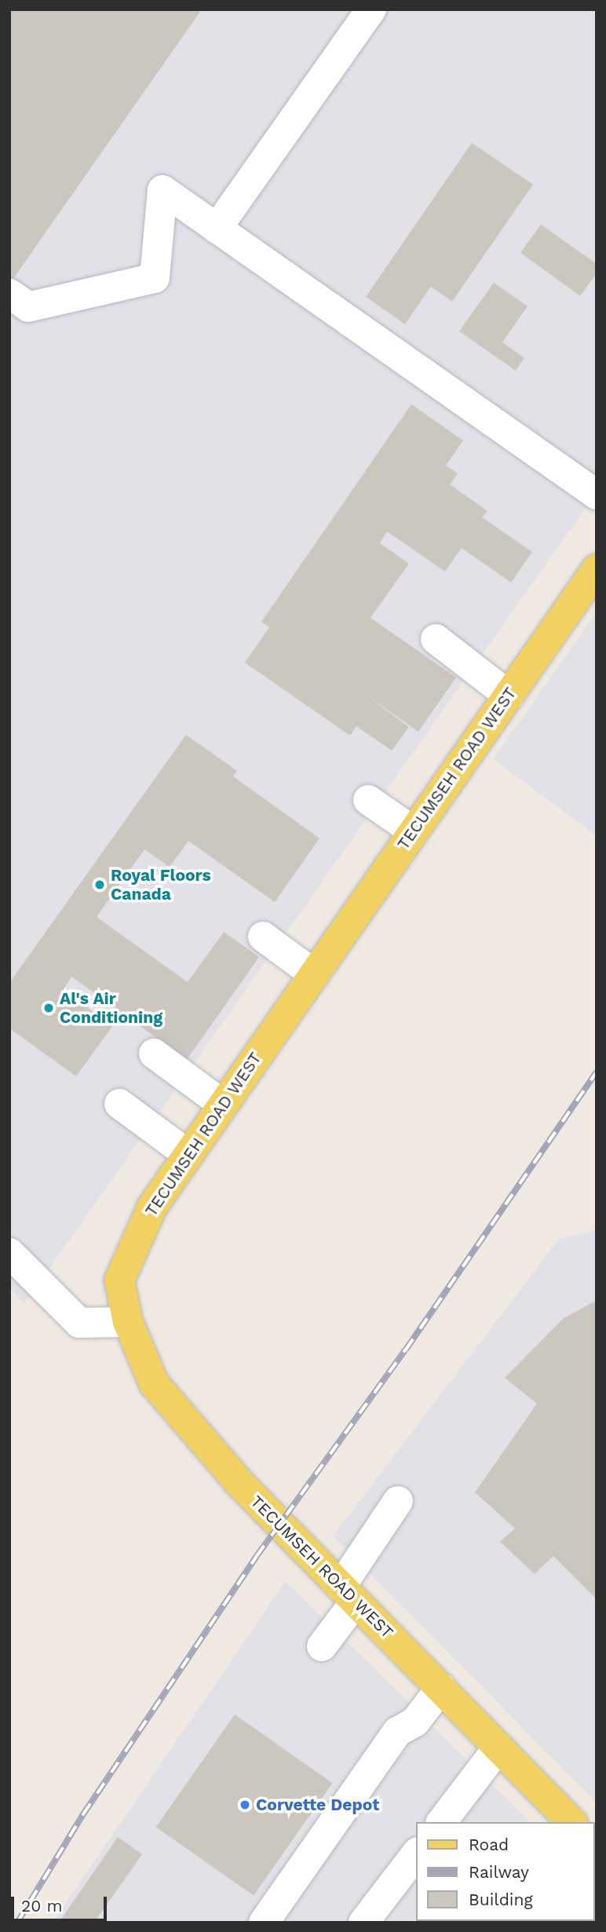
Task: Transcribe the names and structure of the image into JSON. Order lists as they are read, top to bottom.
{
  "streets": {
    "main road": ["TECUMSEH ROAD WEST"]
  },
  "places": ["Royal Floors Canada", "Al's Air Conditioning", "Corvette Depot"],
  "legend": ["Road", "Railway", "Building"],
  "scale_bar": "20 m"
}
